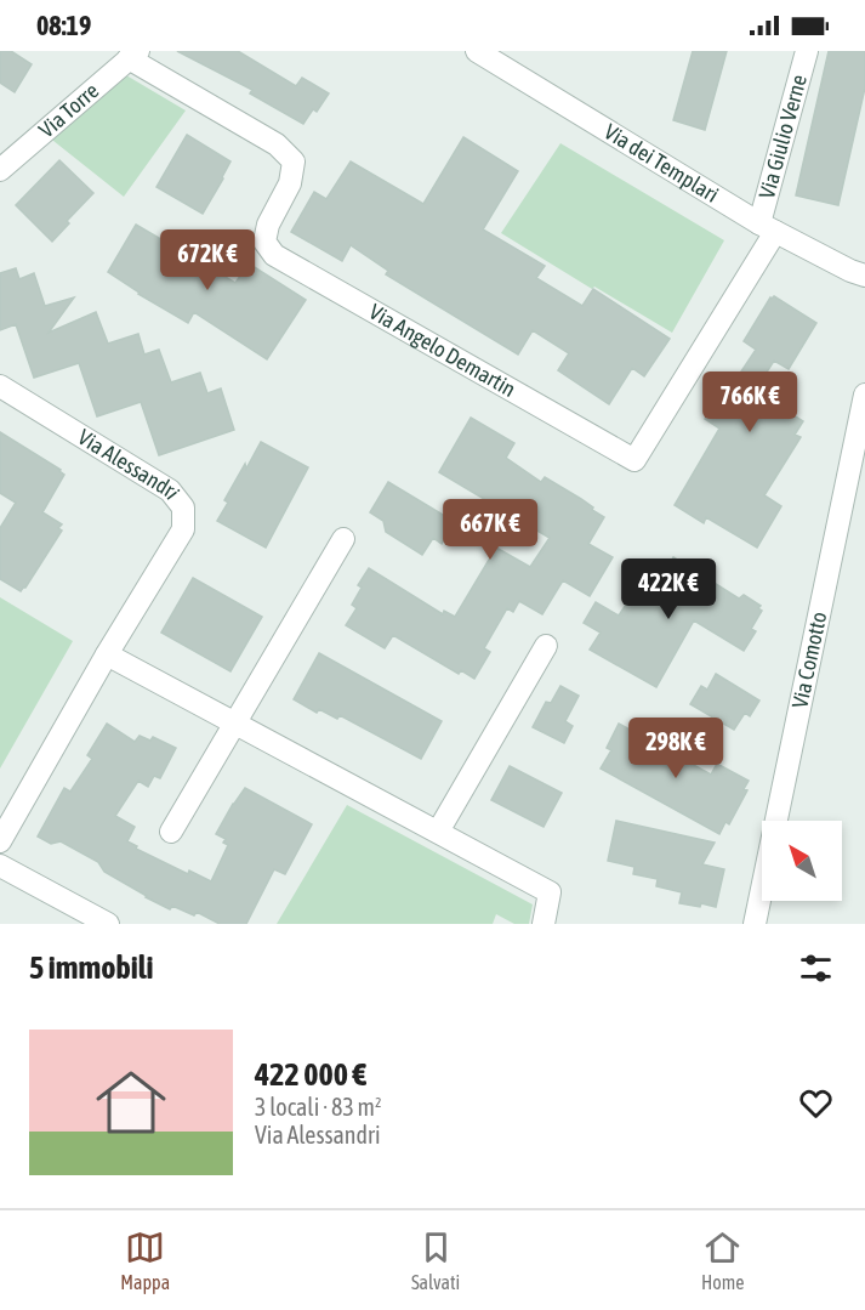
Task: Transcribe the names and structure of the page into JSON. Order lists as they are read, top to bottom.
{
  "streets": {
    "street": [
      "Via Torre",
      "Via Giulio Verne",
      "Via dei Templari",
      "Via Angelo Demartin",
      "Via Alessandri",
      "Via Comotto"
    ]
  },
  "crossings": [
    ["Via Torre", "Via Angelo Demartin"],
    ["Via Giulio Verne", "Via dei Templari"],
    ["Via Giulio Verne", "Via Angelo Demartin"],
    ["Via dei Templari", "Via Angelo Demartin"]
  ],
  "north": "top left",
  "page": {
    "status": "08:19",
    "price": [
      "672K €",
      "766K €",
      "667K €",
      "422K €",
      "298K €"
    ],
    "heading": "5 immobili",
    "list": [
      {
        "name": "422 000 €",
        "note": "3 locali · 83 m² · Via Alessandri"
      }
    ],
    "tabs": ["Mappa", "Salvati", "Home"]
  }
}
